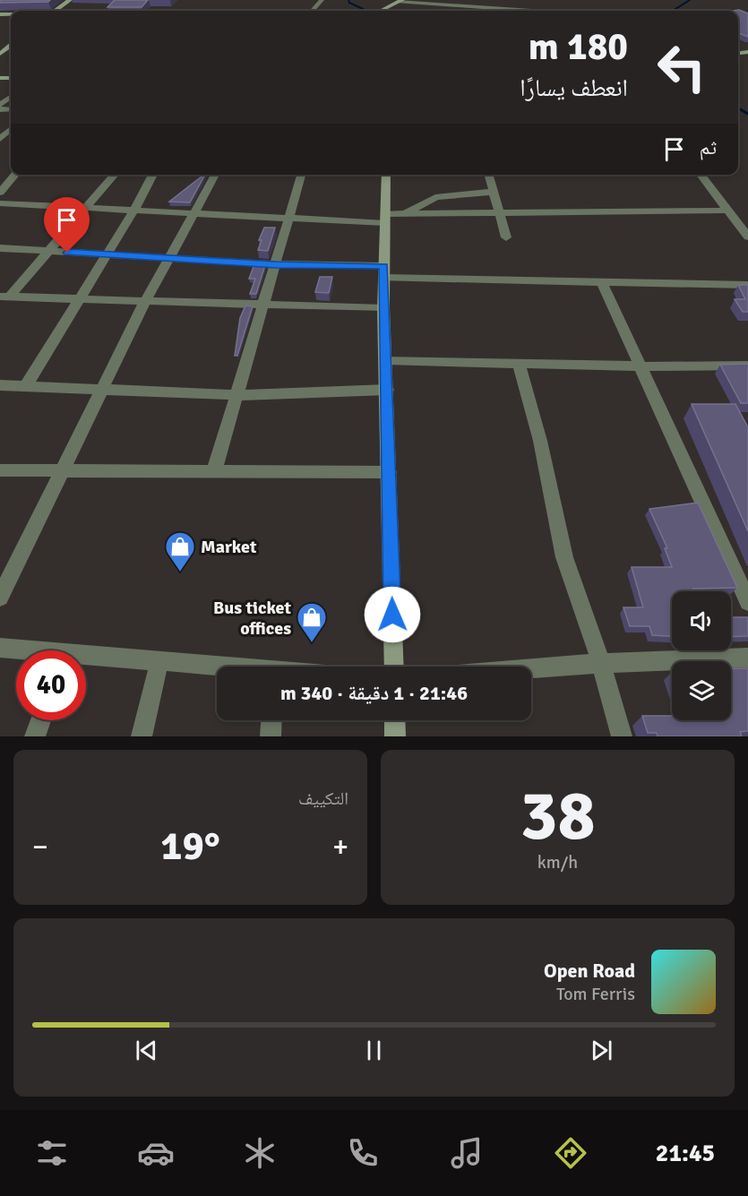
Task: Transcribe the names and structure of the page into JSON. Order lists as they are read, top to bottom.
{
  "places": {
    "shop": ["Market", "Bus ticket offices"]
  },
  "page": {
    "turn": ["180 m", "انعطف يسارًا"],
    "then": "ثم",
    "limit": "40",
    "trip": "21:46 · 1 دقيقة · 340 m",
    "tile": [
      ["38", "km/h"],
      "التكييف"
    ],
    "heat": ["−", "19°", "+"],
    "song": ["Open Road", "Tom Ferris"],
    "tabs": "21:45"
  }
}
